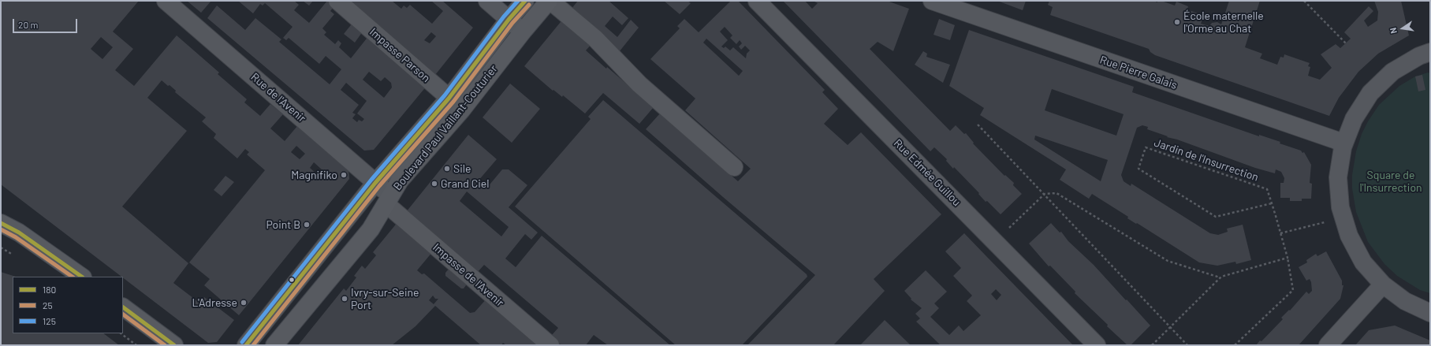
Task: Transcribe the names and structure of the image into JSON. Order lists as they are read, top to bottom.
{
  "streets": {
    "main road": ["Boulevard Paul Vaillant-Couturier"],
    "street": [
      "Impasse Parson",
      "Rue Pierre Galais",
      "Rue de l'Avenir",
      "Rue Edmée Guillou",
      "Impasse de l'Avenir"
    ],
    "path": ["Jardin de l'Insurrection"]
  },
  "crossings": [
    ["Impasse Parson", "Boulevard Paul Vaillant-Couturier"],
    ["Rue de l'Avenir", "Boulevard Paul Vaillant-Couturier"],
    ["Rue de l'Avenir", "Impasse de l'Avenir"],
    ["Boulevard Paul Vaillant-Couturier", "Impasse de l'Avenir"]
  ],
  "parks": ["Square de l'Insurrection"],
  "places": [
    "École maternelle l'Orme au Chat",
    "Sile",
    "Magnifiko",
    "Grand Ciel",
    "Point B",
    "Ivry-sur-Seine Port",
    "L'Adresse"
  ],
  "lines": ["transit line 180", "transit line 125", "transit line 25"],
  "legend": ["180", "25", "125"],
  "scale_bar": "20 m",
  "north": "left"
}
